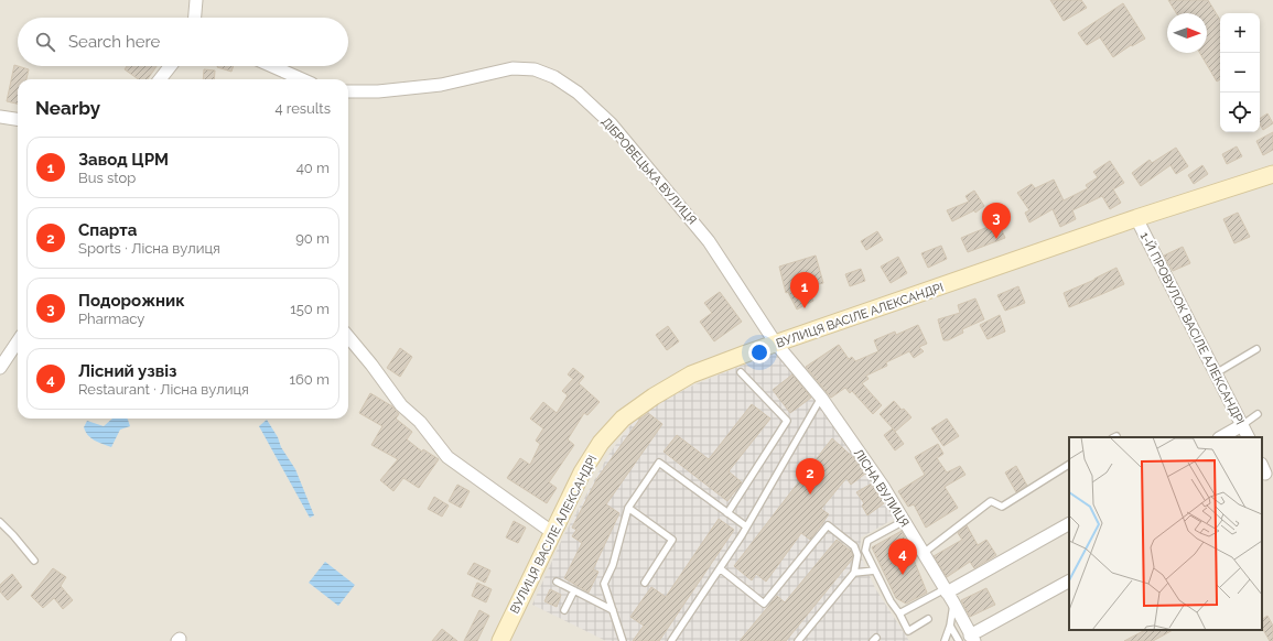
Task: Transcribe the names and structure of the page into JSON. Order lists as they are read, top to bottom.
{
  "streets": {
    "main road": ["ВУЛИЦЯ ВАСІЛЕ АЛЕКСАНДРІ"],
    "street": ["ДІБРОВЕЦЬКА ВУЛИЦЯ", "1-Й ПРОВУЛОК ВАСІЛЕ АЛЕКСАНДРІ", "ЛІСНА ВУЛИЦЯ"]
  },
  "crossings": [
    ["ДІБРОВЕЦЬКА ВУЛИЦЯ", "ВУЛИЦЯ ВАСІЛЕ АЛЕКСАНДРІ"],
    ["ДІБРОВЕЦЬКА ВУЛИЦЯ", "ЛІСНА ВУЛИЦЯ"],
    ["ВУЛИЦЯ ВАСІЛЕ АЛЕКСАНДРІ", "1-Й ПРОВУЛОК ВАСІЛЕ АЛЕКСАНДРІ"],
    ["ВУЛИЦЯ ВАСІЛЕ АЛЕКСАНДРІ", "ЛІСНА ВУЛИЦЯ"]
  ],
  "north": "right",
  "page": {
    "map_buttons": ["+", "−"],
    "search": "Search here",
    "heading": ["Nearby", "4 results"],
    "list": [
      {
        "mark": "1",
        "name": "Завод ЦРМ",
        "note": "Bus stop",
        "value": "40 m"
      },
      {
        "mark": "2",
        "name": "Спарта",
        "note": "Sports · Лісна вулиця",
        "value": "90 m"
      },
      {
        "mark": "3",
        "name": "Подорожник",
        "note": "Pharmacy",
        "value": "150 m"
      },
      {
        "mark": "4",
        "name": "Лісний узвіз",
        "note": "Restaurant · Лісна вулиця",
        "value": "160 m"
      }
    ],
    "pins": [
      "3",
      "1",
      "2",
      "4"
    ]
  }
}
